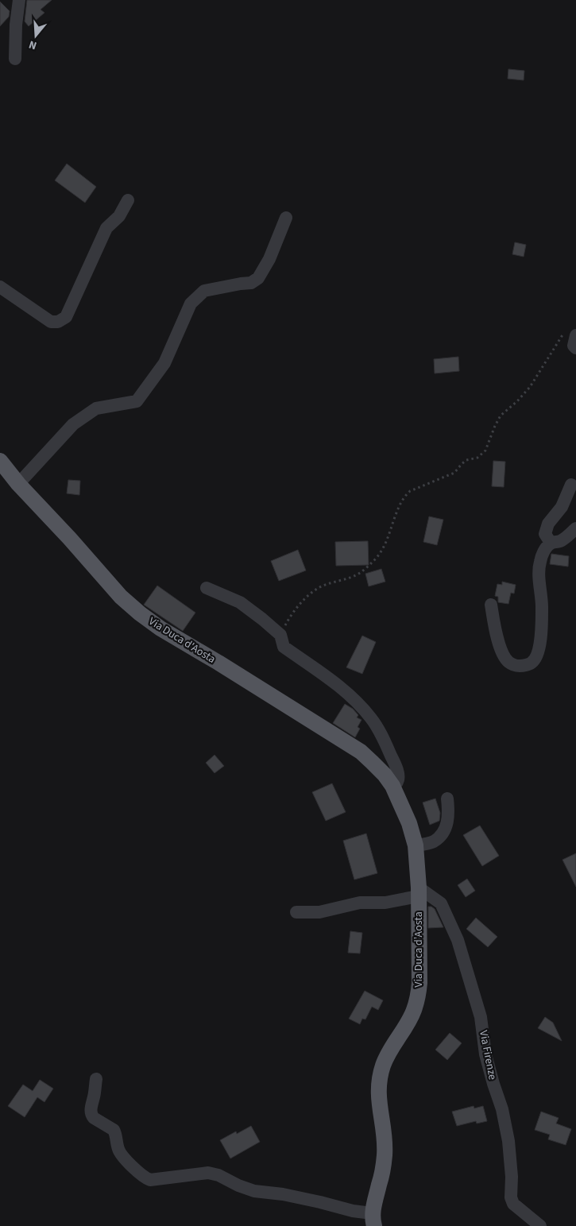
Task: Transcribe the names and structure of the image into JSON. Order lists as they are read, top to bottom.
{
  "streets": {
    "main road": ["Via Duca d'Aosta"],
    "street": ["Via Firenze"]
  },
  "crossings": [
    ["Via Duca d'Aosta", "Via Firenze"]
  ],
  "north": "bottom"
}
